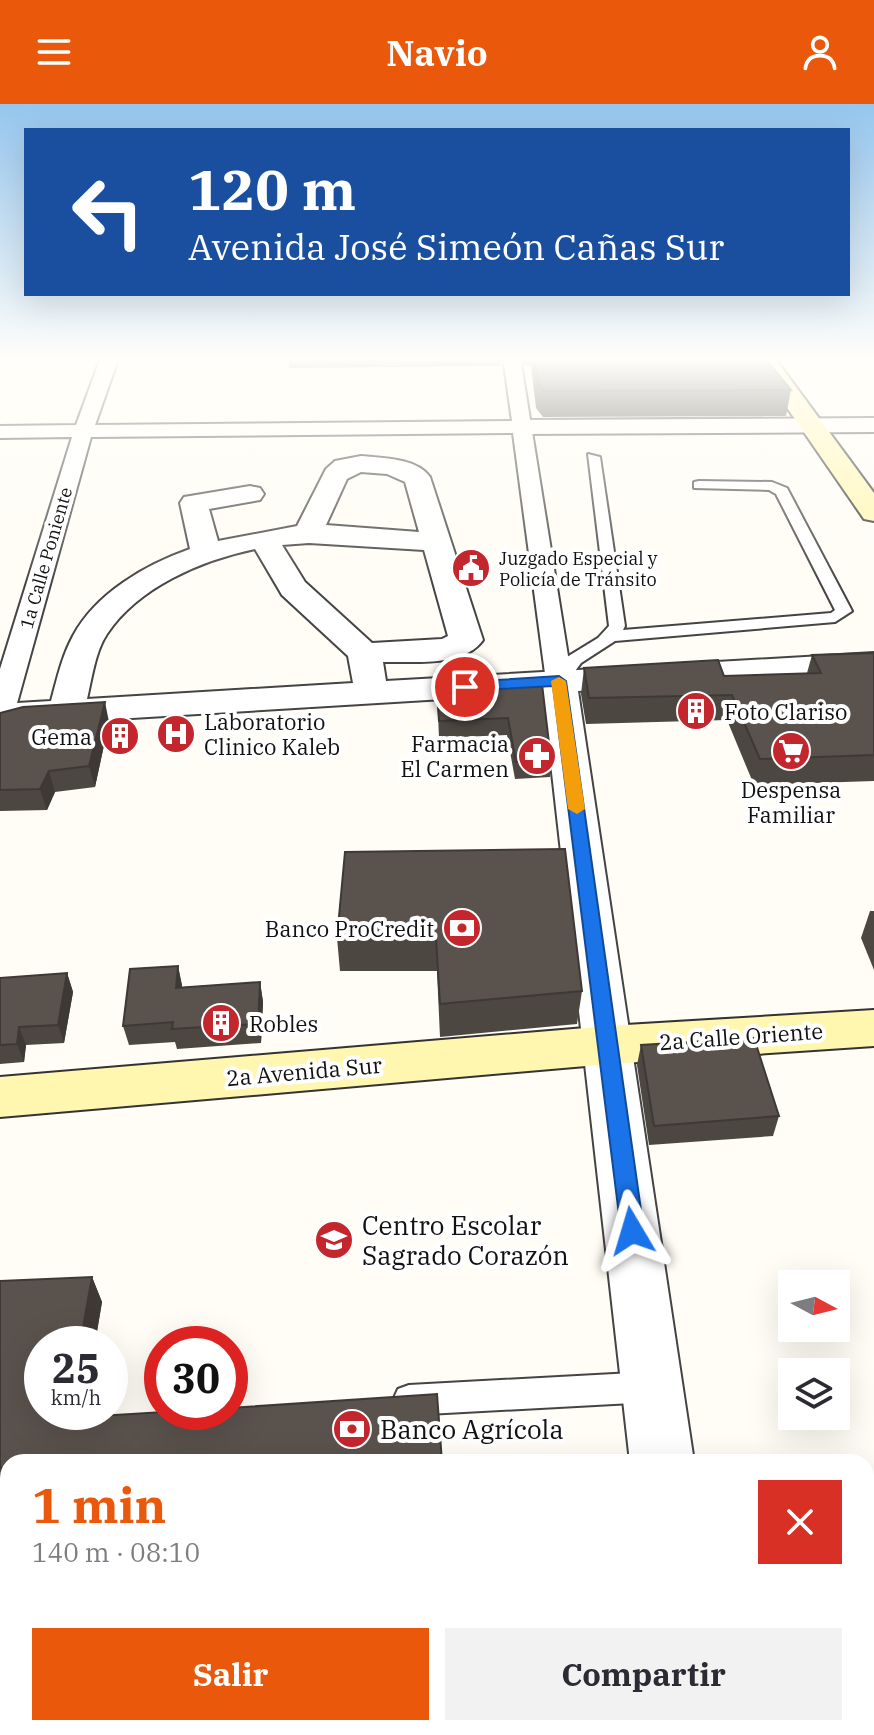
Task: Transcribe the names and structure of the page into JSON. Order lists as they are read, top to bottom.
{
  "streets": {
    "main road": ["2a Calle Oriente", "2a Avenida Sur"],
    "street": ["1a Calle Poniente"]
  },
  "crossings": [
    ["2a Calle Oriente", "2a Avenida Sur"]
  ],
  "places": {
    "public building": ["Juzgado Especial y Policía de Tránsito"],
    "building": ["Foto Clariso", "Gema", "Robles"],
    "hospital": ["Laboratorio Clinico Kaleb"],
    "supermarket": ["Despensa Familiar"],
    "pharmacy": ["Farmacia El Carmen"],
    "bank": ["Banco ProCredit", "Banco Agrícola"],
    "school or university": ["Centro Escolar Sagrado Corazón"]
  },
  "north": "right",
  "page": {
    "header": "Navio",
    "turn": ["120 m", "Avenida José Simeón Cañas Sur"],
    "speed": "25 km/h",
    "limit": "30",
    "heading": ["1 min", "140 m · 08:10"],
    "buttons": ["Salir", "Compartir"]
  }
}
